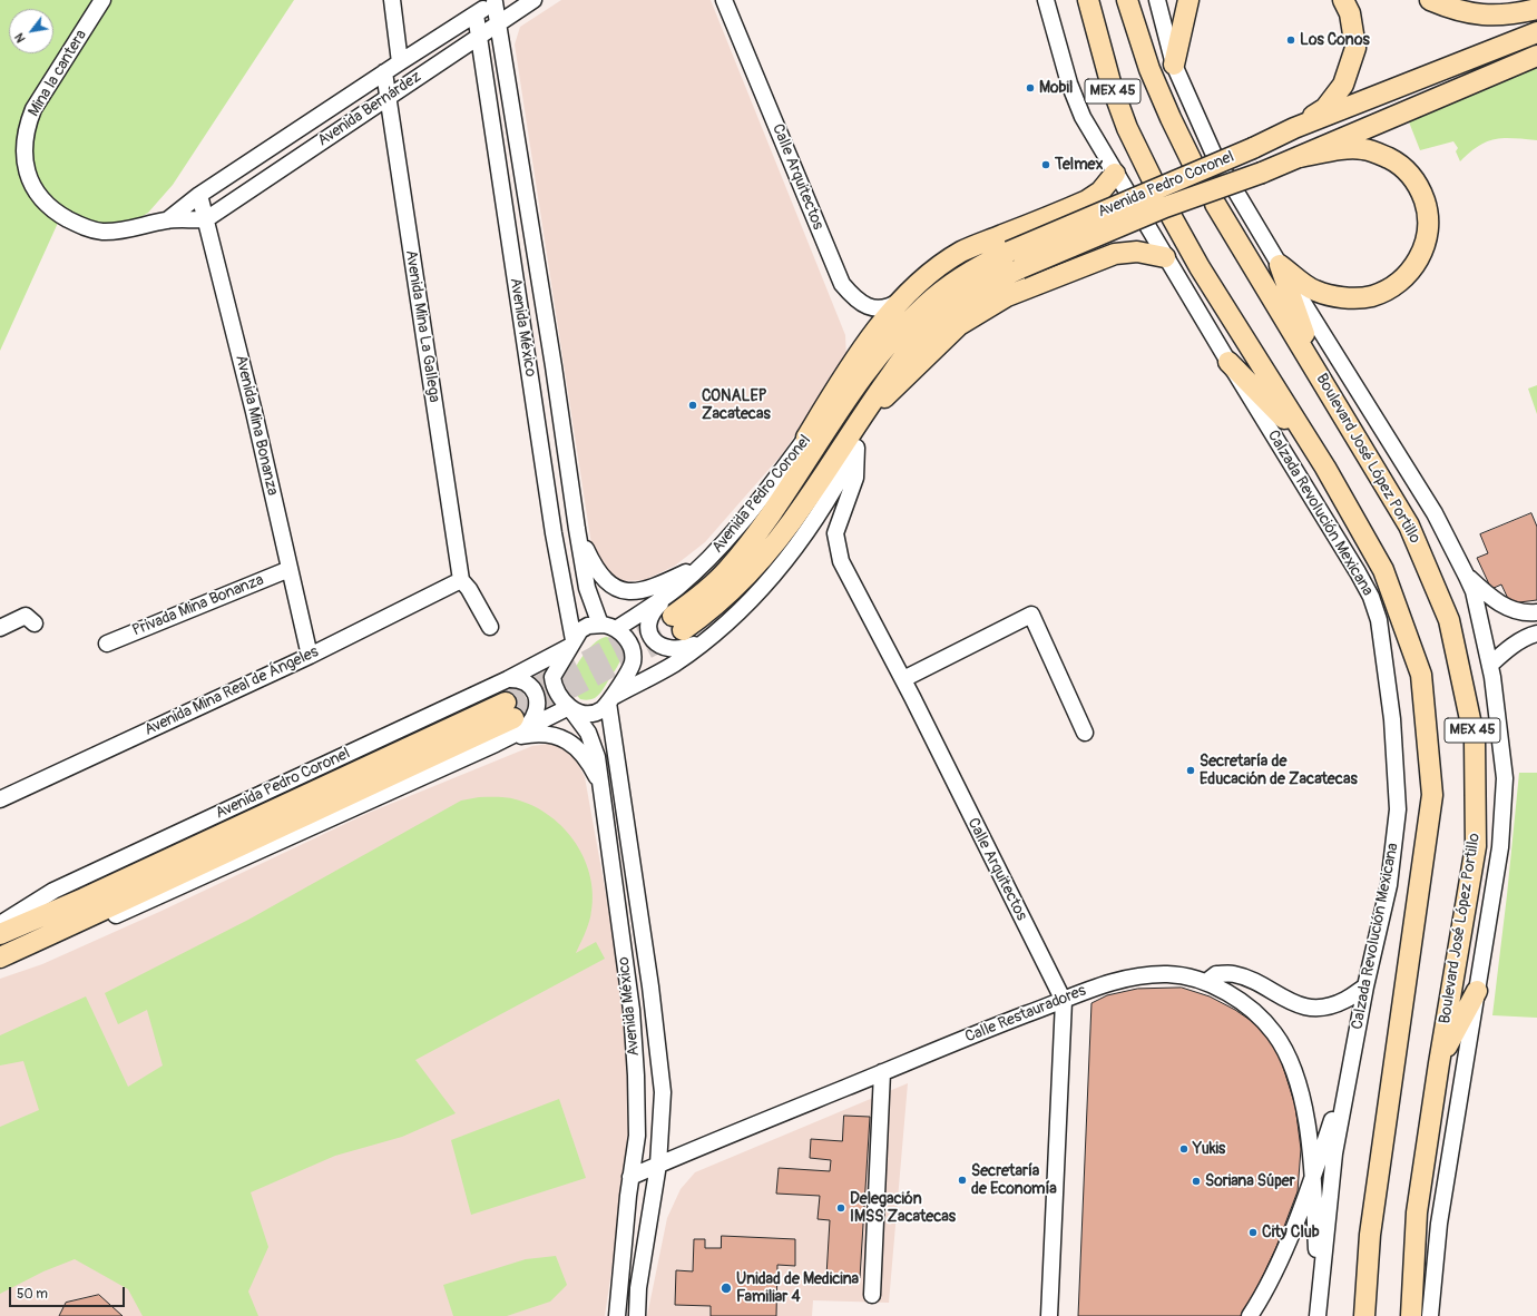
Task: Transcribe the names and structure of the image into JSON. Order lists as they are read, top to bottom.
{
  "streets": {
    "main road": ["MEX 45", "Avenida Pedro Coronel", "Boulevard José López Portillo"],
    "street": [
      "Mina la cantera",
      "Avenida Bernárdez",
      "Calle Arquitectos",
      "Avenida Mina La Gallega",
      "Avenida México",
      "Avenida Mina Bonanza",
      "Calzada Revolución Mexicana",
      "Privada Mina Bonanza",
      "Avenida Mina Real de Ángeles",
      "Calle Restauradores"
    ]
  },
  "crossings": [
    ["Mina la cantera", "Avenida Bernárdez"],
    ["Avenida Bernárdez", "Avenida Mina La Gallega"],
    ["Avenida Bernárdez", "Avenida México"],
    ["Avenida Bernárdez", "Avenida Mina Bonanza"],
    ["Calle Arquitectos", "Calle Restauradores"],
    ["Avenida Pedro Coronel", "Avenida México"],
    ["Avenida Mina La Gallega", "Avenida Mina Real de Ángeles"],
    ["Avenida México", "Calle Restauradores"],
    ["Avenida Mina Bonanza", "Privada Mina Bonanza"],
    ["Avenida Mina Bonanza", "Avenida Mina Real de Ángeles"],
    ["Calzada Revolución Mexicana", "Calle Restauradores"]
  ],
  "places": [
    "Los Conos",
    "Mobil",
    "Telmex",
    "CONALEP Zacatecas",
    "Secretaría de Educación de Zacatecas",
    "Yukis",
    "Secretaría de Economía",
    "Soriana Súper",
    "Delegación IMSS Zacatecas",
    "City Club",
    "Unidad de Medicina Familiar 4"
  ],
  "scale_bar": "50 m",
  "north": "bottom left"
}
